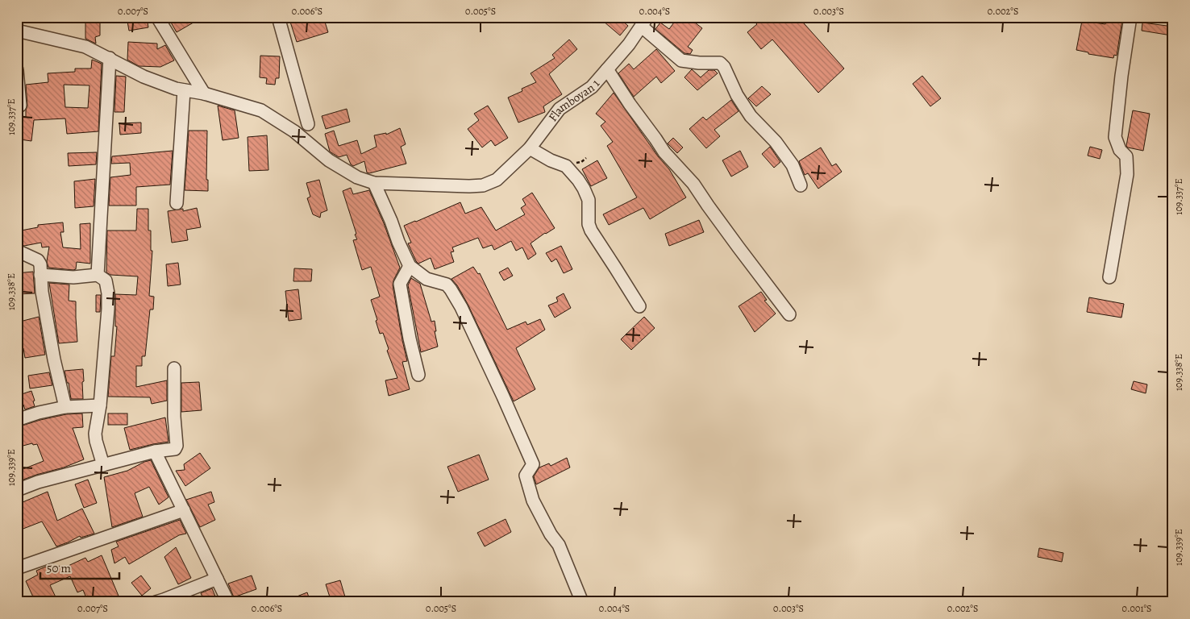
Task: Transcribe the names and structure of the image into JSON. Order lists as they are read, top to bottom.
{
  "streets": {
    "street": ["Flamboyan 1"]
  },
  "scale_bar": "50 m",
  "coordinates": [
    "0.007°S",
    "0.006°S",
    "0.005°S",
    "0.004°S",
    "0.003°S",
    "0.002°S",
    "109.337°E",
    "109.338°E",
    "109.339°E",
    "0.001°S"
  ]
}
